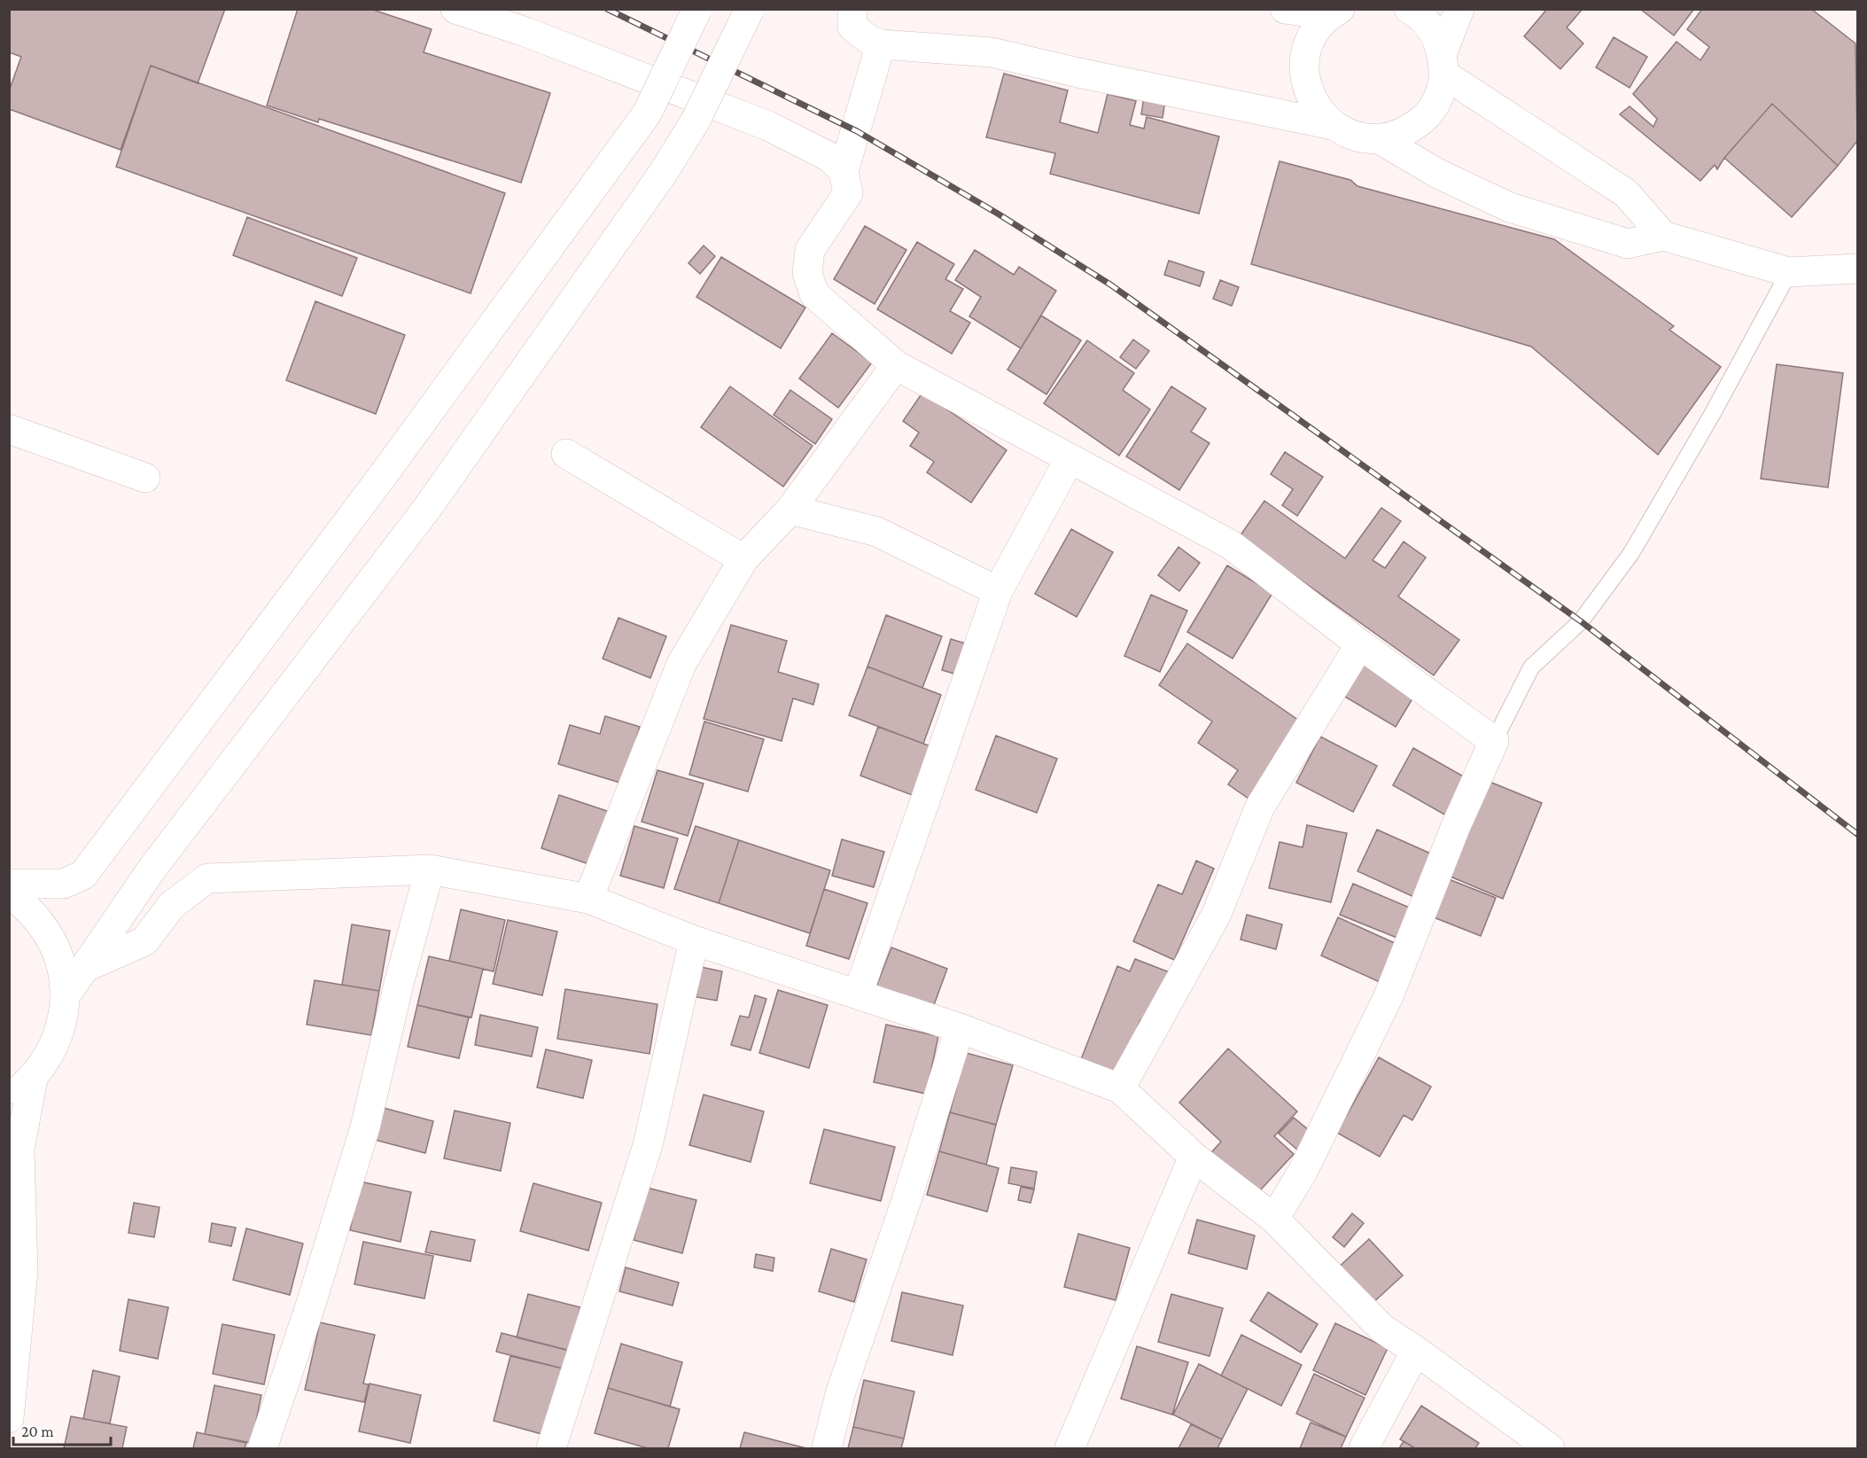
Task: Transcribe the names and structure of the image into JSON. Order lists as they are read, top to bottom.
{
  "scale_bar": "20 m"
}
